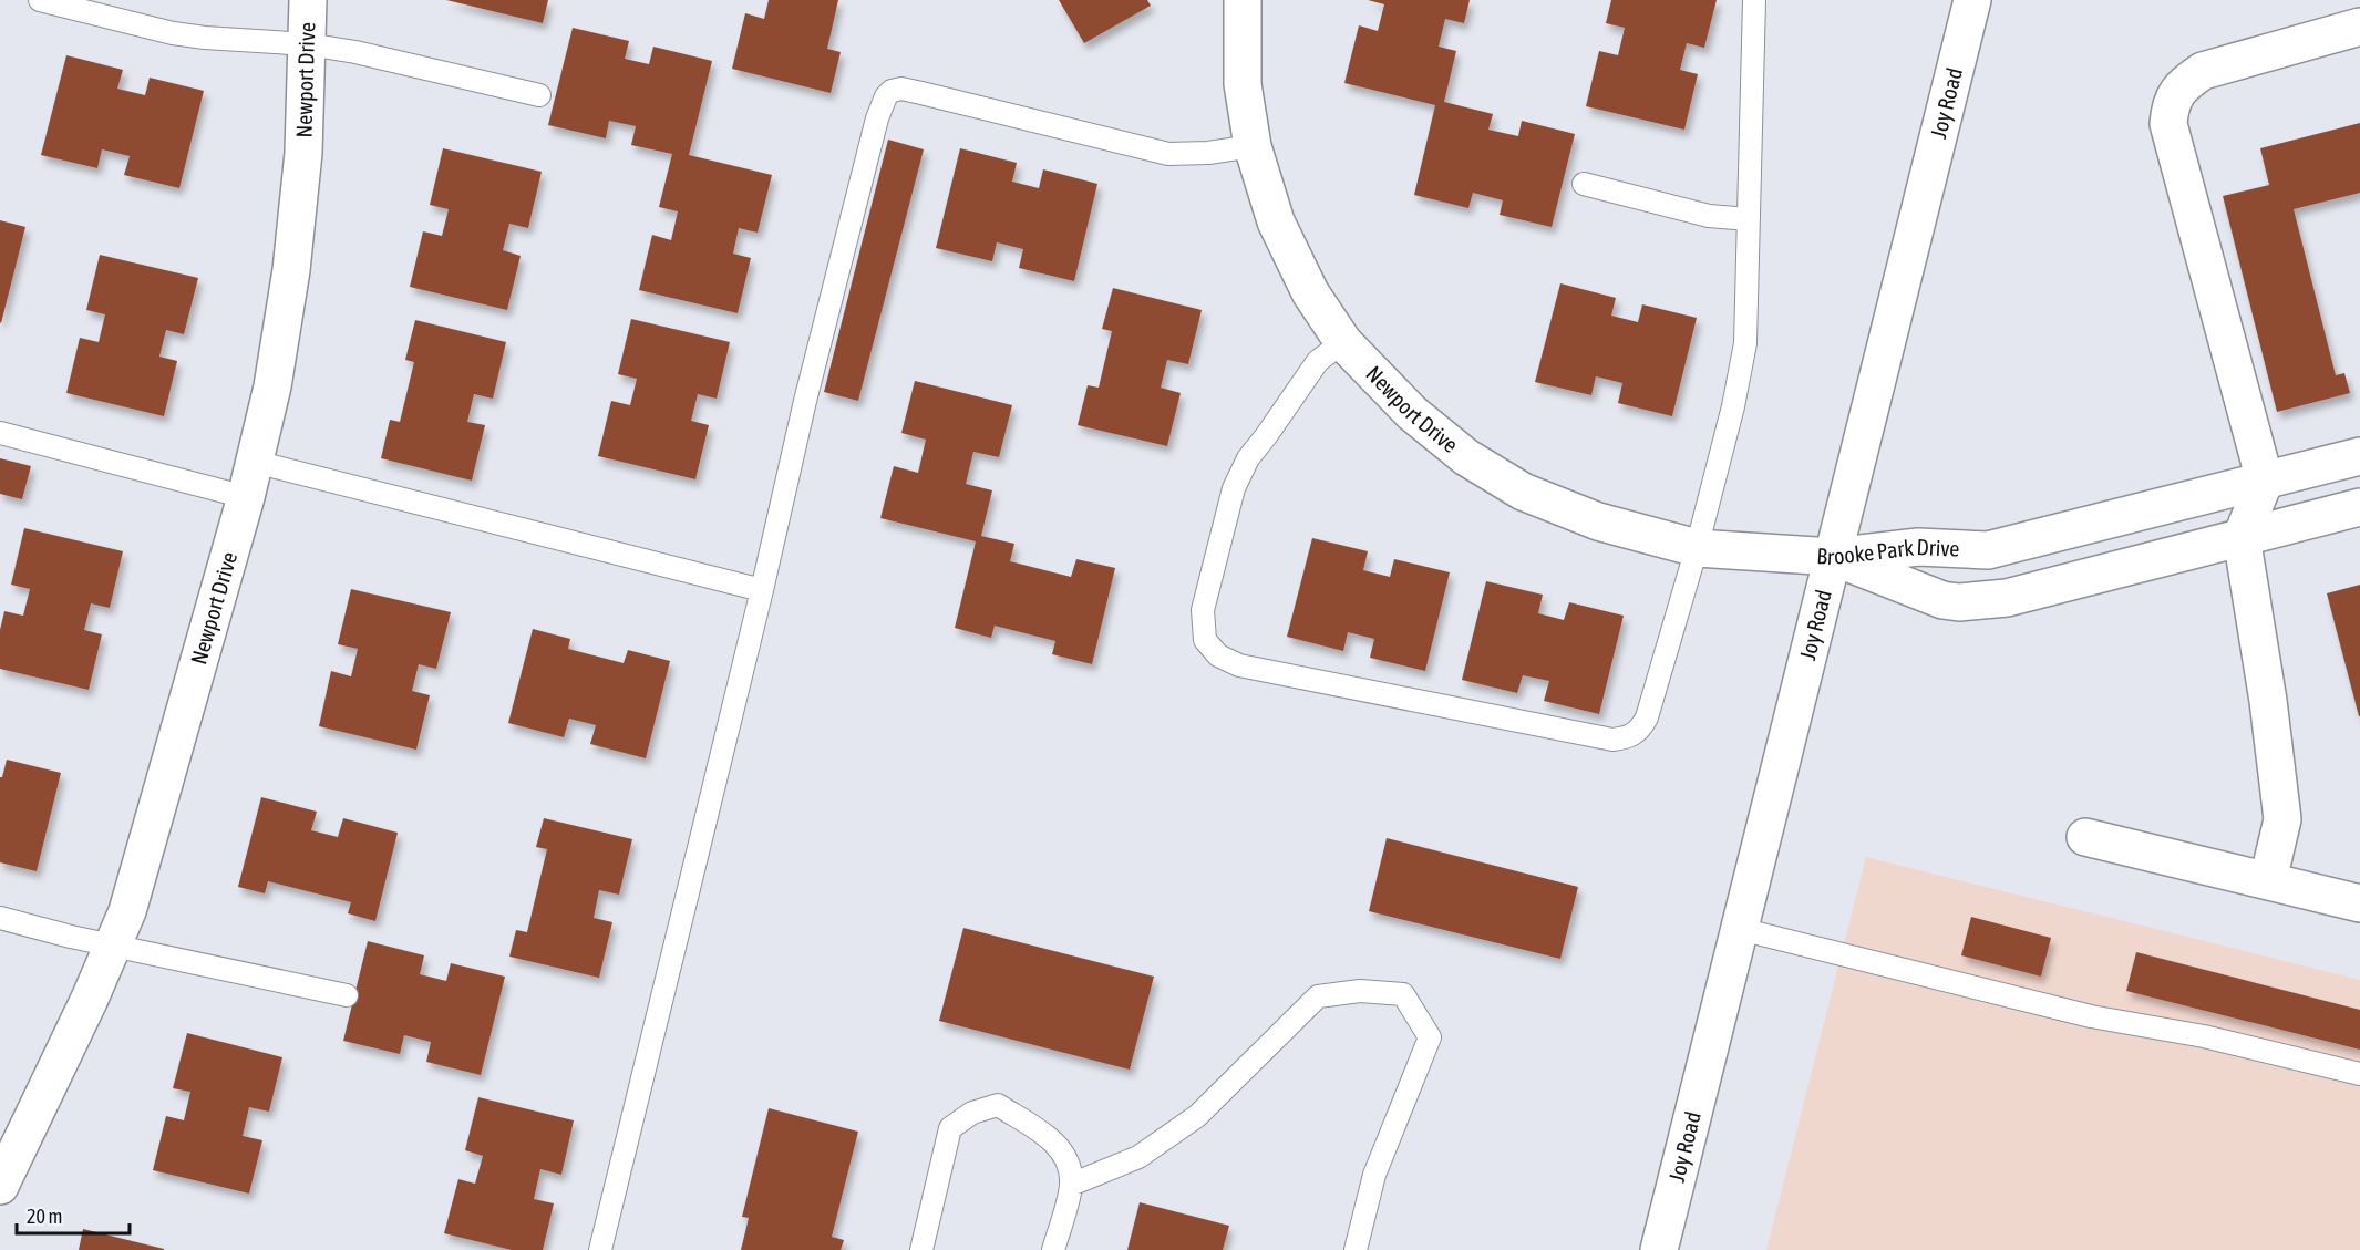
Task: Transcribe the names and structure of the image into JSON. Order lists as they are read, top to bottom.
{
  "streets": {
    "street": ["Newport Drive", "Joy Road", "Brooke Park Drive"]
  },
  "crossings": [
    ["Newport Drive", "Joy Road"],
    ["Newport Drive", "Brooke Park Drive"],
    ["Joy Road", "Brooke Park Drive"]
  ],
  "scale_bar": "20 m"
}
